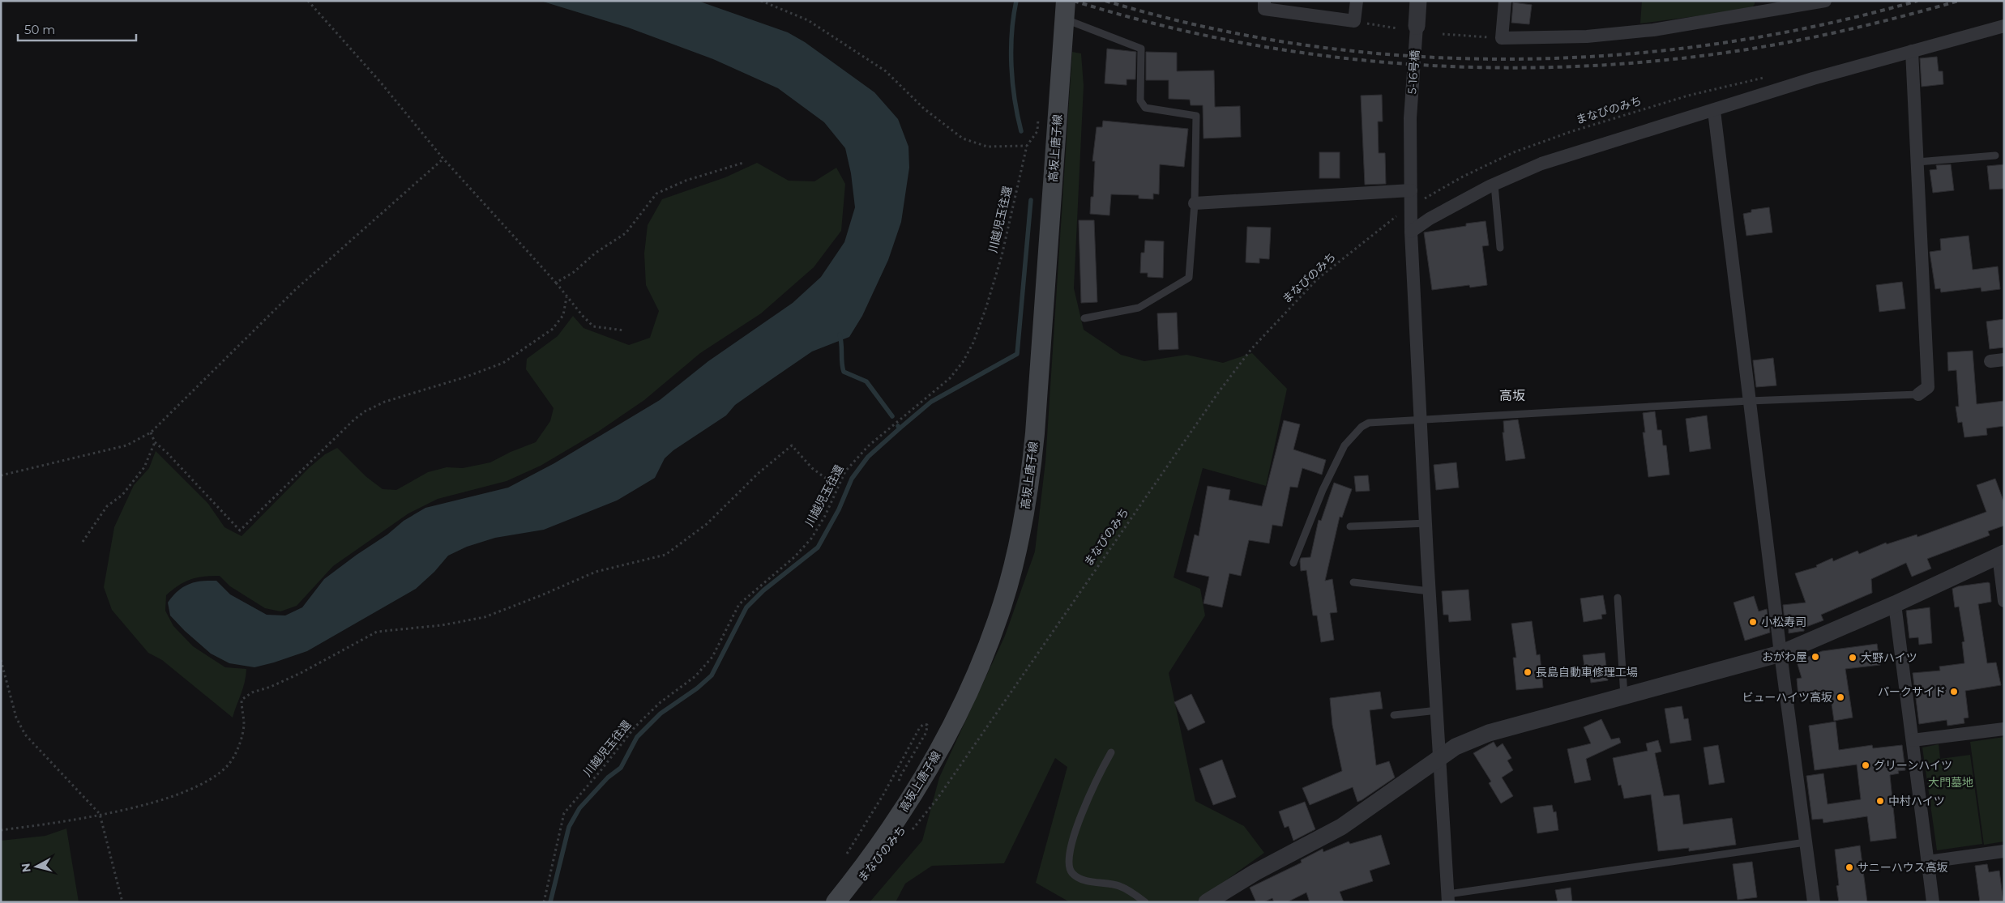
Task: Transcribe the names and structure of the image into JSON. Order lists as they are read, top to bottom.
{
  "streets": {
    "main road": ["高坂上唐子線"],
    "street": ["5-16号橋"],
    "path": ["まなびのみち", "川越児玉往還"]
  },
  "districts": ["高坂"],
  "parks": ["大門墓地"],
  "places": [
    "小松寿司",
    "おがわ屋",
    "大野ハイツ",
    "長島自動車修理工場",
    "パークサイド",
    "ビューハイツ高坂",
    "グリーンハイツ",
    "中村ハイツ",
    "サニーハウス高坂"
  ],
  "scale_bar": "50 m",
  "north": "left"
}
